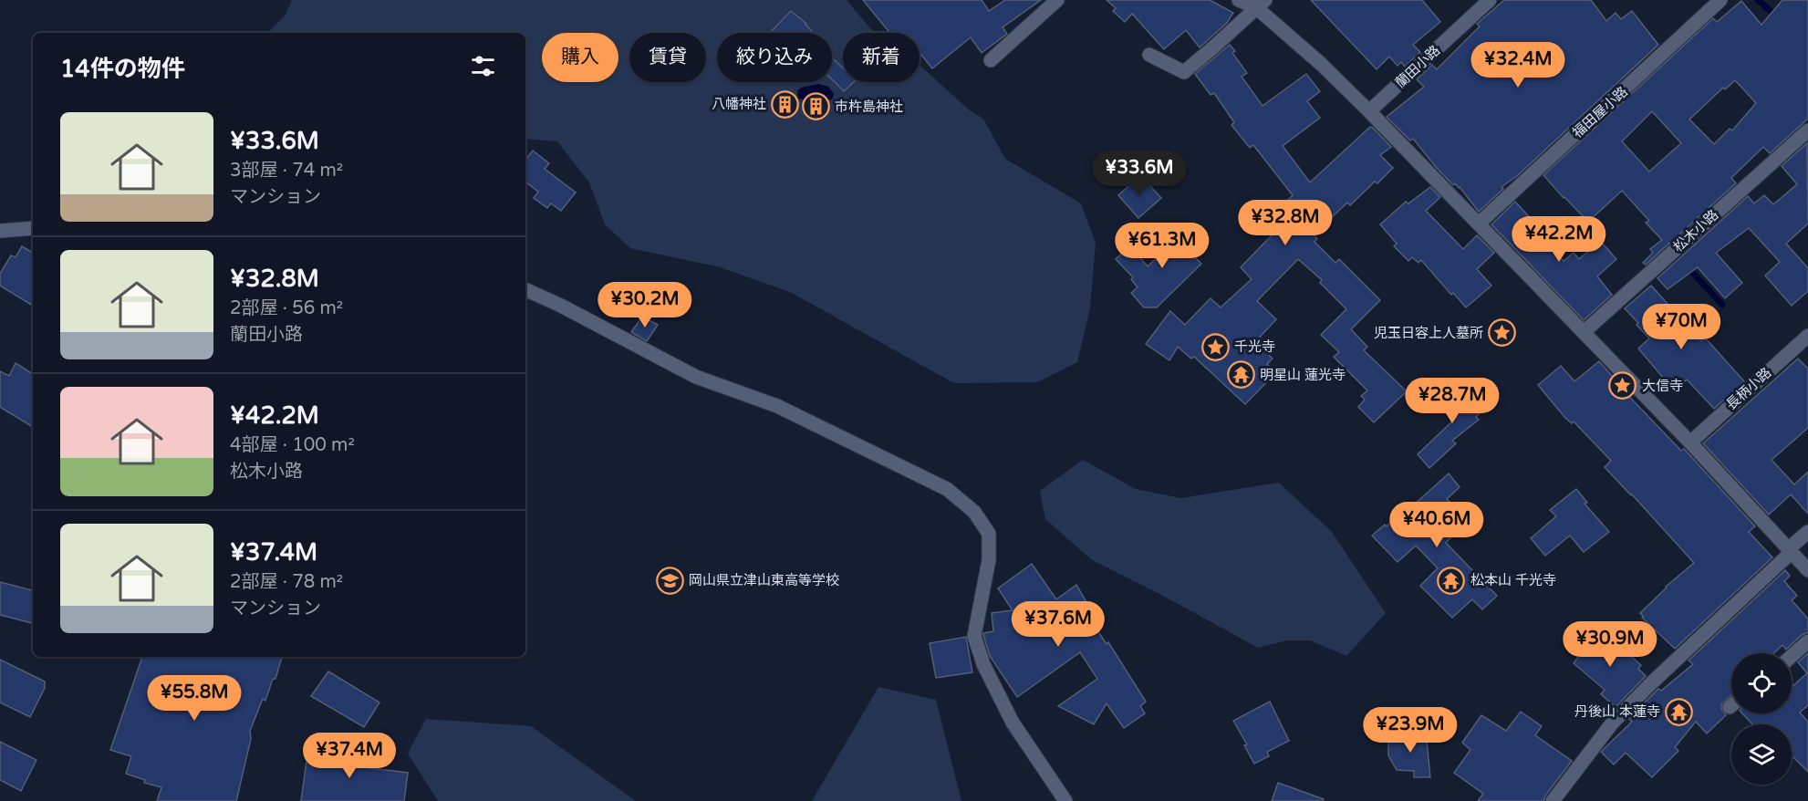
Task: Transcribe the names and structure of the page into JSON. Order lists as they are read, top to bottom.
{
  "streets": {
    "street": [
      "蘭田小路",
      "福田屋小路",
      "松木小路",
      "長柄小路"
    ]
  },
  "places": {
    "building": ["八幡神社", "市杵島神社"],
    "place": ["児玉日容上人墓所", "千光寺", "大信寺"],
    "temple": ["明星山 蓮光寺", "松本山 千光寺", "丹後山 本蓮寺"],
    "school or university": ["岡山県立津山東高等学校"]
  },
  "page": {
    "chip": [
      "購入",
      "賃貸",
      "絞り込み",
      "新着"
    ],
    "heading": "14件の物件",
    "price": [
      "¥32.4M",
      "¥33.6M",
      "¥32.8M",
      "¥42.2M",
      "¥61.3M",
      "¥30.2M",
      "¥70M",
      "¥28.7M",
      "¥40.6M",
      "¥37.6M",
      "¥30.9M",
      "¥55.8M",
      "¥23.9M",
      "¥37.4M"
    ],
    "list": [
      {
        "name": "¥33.6M",
        "note": "3部屋 · 74 m² · マンション"
      },
      {
        "name": "¥32.8M",
        "note": "2部屋 · 56 m² · 蘭田小路"
      },
      {
        "name": "¥42.2M",
        "note": "4部屋 · 100 m² · 松木小路"
      },
      {
        "name": "¥37.4M",
        "note": "2部屋 · 78 m² · マンション"
      }
    ]
  }
}
